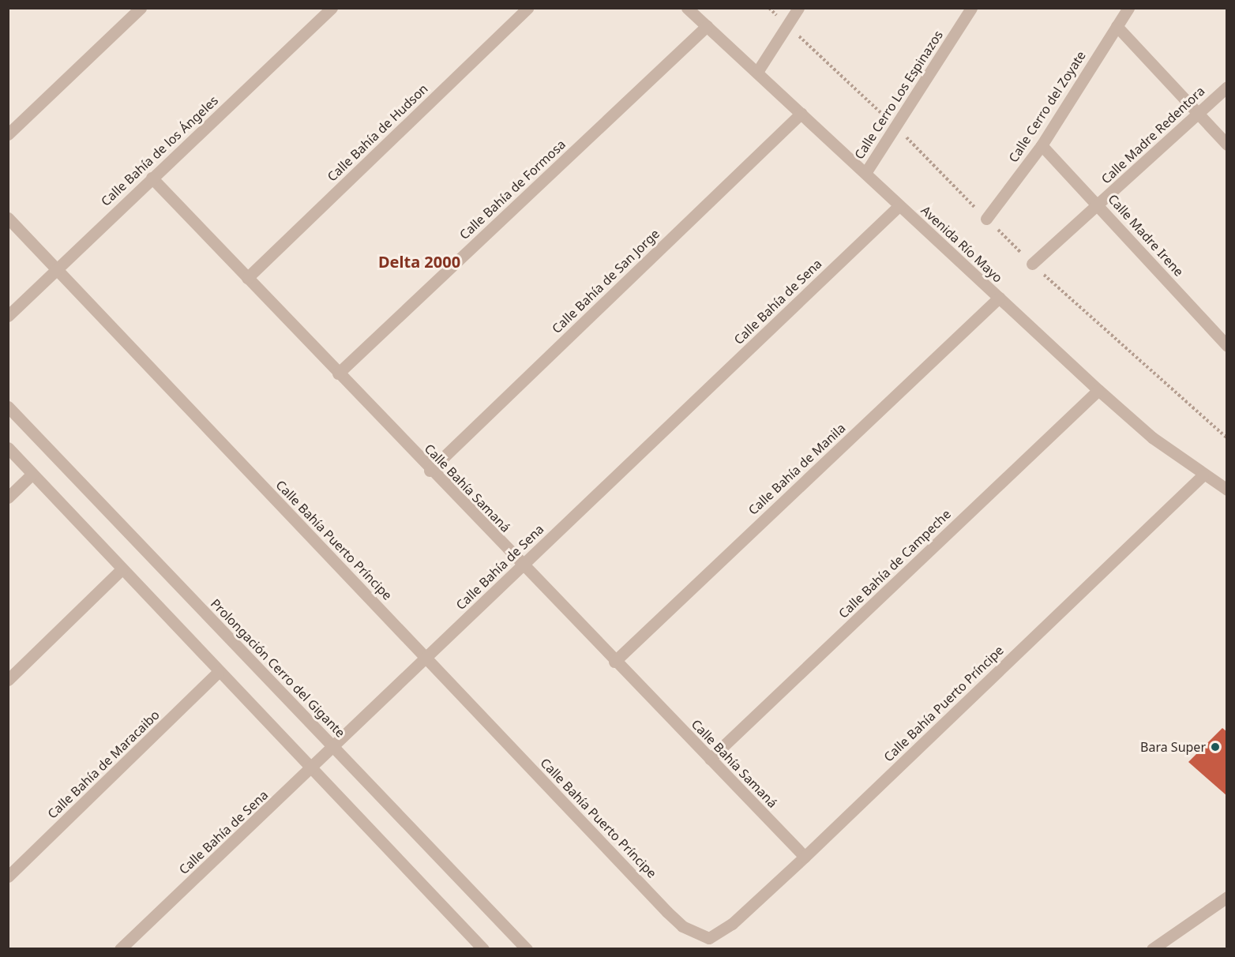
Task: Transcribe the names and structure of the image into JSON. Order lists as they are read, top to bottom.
{
  "streets": {
    "street": [
      "Calle Cerro Los Espinazos",
      "Calle Cerro del Zoyate",
      "Calle Bahía de Hudson",
      "Calle Madre Redentora",
      "Calle Bahía de los Ángeles",
      "Calle Bahía de Formosa",
      "Calle Madre Irene",
      "Avenida Río Mayo",
      "Calle Bahía de San Jorge",
      "Calle Bahía de Sena",
      "Calle Bahía de Manila",
      "Calle Bahía Samaná",
      "Calle Bahía Puerto Príncipe",
      "Calle Bahía de Campeche",
      "Prolongación Cerro del Gigante",
      "Calle Bahía de Maracaibo"
    ]
  },
  "crossings": [
    ["Calle Cerro Los Espinazos", "Avenida Río Mayo"],
    ["Calle Cerro del Zoyate", "Calle Madre Irene"],
    ["Calle Bahía de Hudson", "Calle Bahía Samaná"],
    ["Calle Madre Redentora", "Calle Madre Irene"],
    ["Calle Bahía de los Ángeles", "Calle Bahía Samaná"],
    ["Calle Bahía de los Ángeles", "Calle Bahía Puerto Príncipe"],
    ["Calle Bahía de Formosa", "Avenida Río Mayo"],
    ["Calle Bahía de Formosa", "Calle Bahía Samaná"],
    ["Avenida Río Mayo", "Calle Bahía de San Jorge"],
    ["Avenida Río Mayo", "Calle Bahía de Sena"],
    ["Avenida Río Mayo", "Calle Bahía de Manila"],
    ["Avenida Río Mayo", "Calle Bahía Puerto Príncipe"],
    ["Avenida Río Mayo", "Calle Bahía de Campeche"],
    ["Calle Bahía de San Jorge", "Calle Bahía Samaná"],
    ["Calle Bahía de Sena", "Calle Bahía Samaná"],
    ["Calle Bahía de Sena", "Calle Bahía Puerto Príncipe"],
    ["Calle Bahía de Sena", "Prolongación Cerro del Gigante"],
    ["Calle Bahía de Manila", "Calle Bahía Samaná"],
    ["Calle Bahía Samaná", "Calle Bahía Puerto Príncipe"],
    ["Calle Bahía Samaná", "Calle Bahía de Campeche"]
  ],
  "districts": ["Delta 2000"],
  "places": ["Bara Super"]
}
